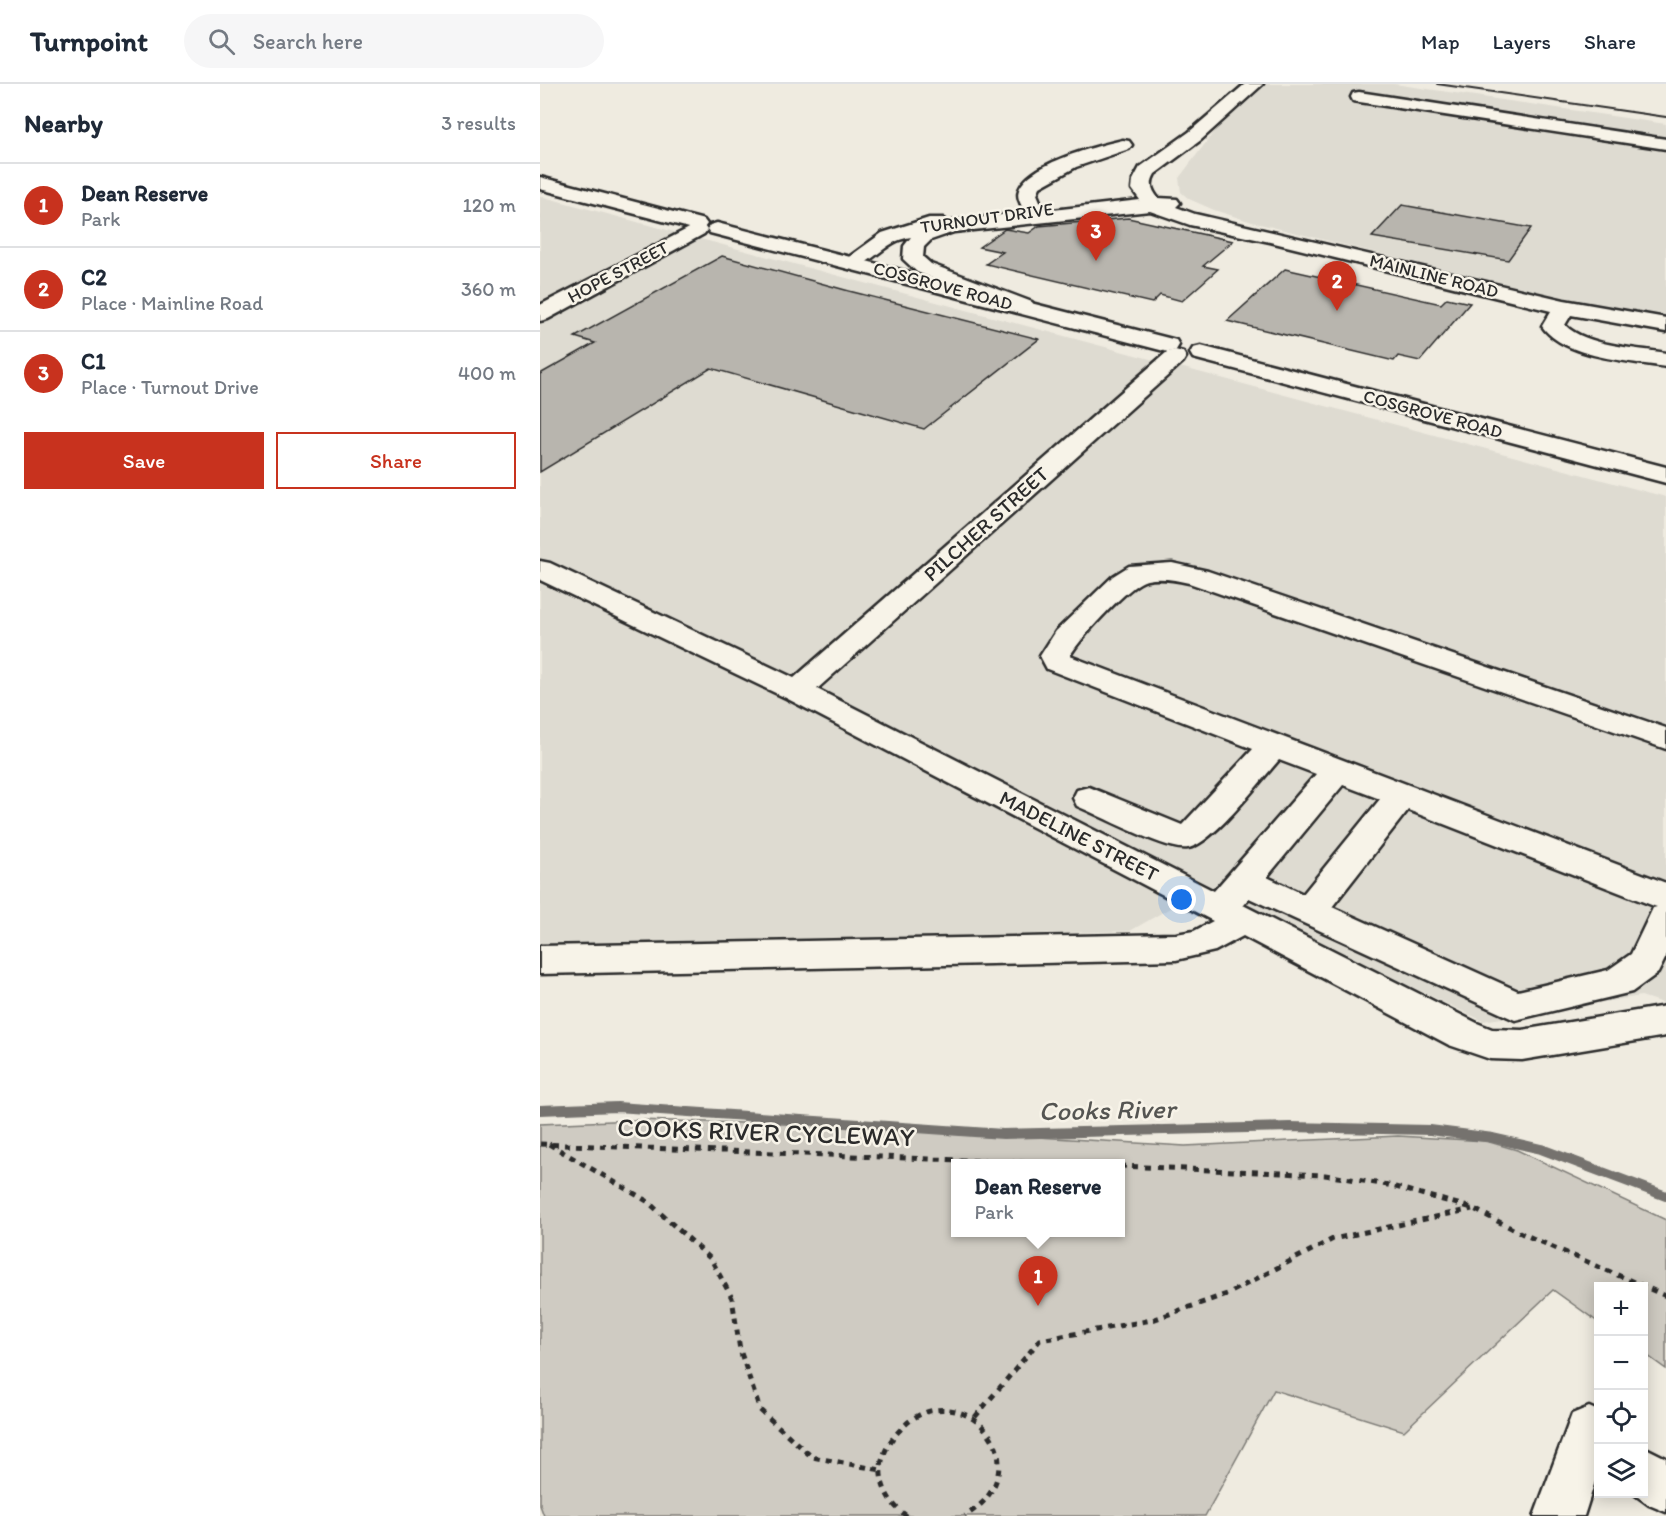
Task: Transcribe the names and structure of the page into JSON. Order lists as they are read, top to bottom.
{
  "streets": {
    "street": [
      "TURNOUT DRIVE",
      "HOPE STREET",
      "MAINLINE ROAD",
      "COSGROVE ROAD",
      "PILCHER STREET",
      "MADELINE STREET"
    ],
    "path": ["COOKS RIVER CYCLEWAY"]
  },
  "crossings": [
    ["TURNOUT DRIVE", "MAINLINE ROAD"],
    ["TURNOUT DRIVE", "COSGROVE ROAD"],
    ["HOPE STREET", "COSGROVE ROAD"],
    ["COSGROVE ROAD", "PILCHER STREET"],
    ["PILCHER STREET", "MADELINE STREET"]
  ],
  "water": ["Cooks River"],
  "page": {
    "header": "Turnpoint",
    "search": "Search here",
    "nav": ["Map", "Layers", "Share"],
    "heading": ["Nearby", "3 results"],
    "list": [
      {
        "mark": "1",
        "name": "Dean Reserve",
        "note": "Park",
        "value": "120 m"
      },
      {
        "mark": "2",
        "name": "C2",
        "note": "Place · Mainline Road",
        "value": "360 m"
      },
      {
        "mark": "3",
        "name": "C1",
        "note": "Place · Turnout Drive",
        "value": "400 m"
      }
    ],
    "pins": ["3", "2", "1"],
    "buttons": ["Save", "Share"],
    "popup": ["Dean Reserve", "Park"],
    "map_buttons": ["+", "−"]
  }
}
